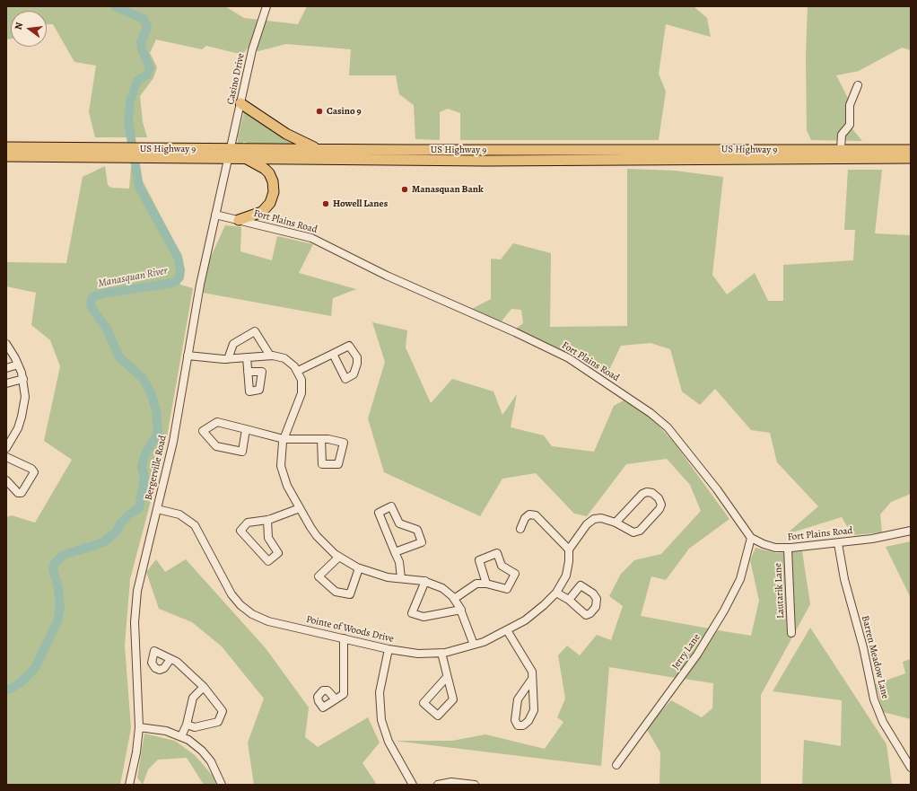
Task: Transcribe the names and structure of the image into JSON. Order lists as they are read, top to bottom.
{
  "streets": {
    "highway": ["US Highway 9"],
    "street": [
      "Casino Drive",
      "Fort Plains Road",
      "Bergerville Road",
      "Lautarik Lane",
      "Pointe of Woods Drive",
      "Jerry Lane",
      "Barren Meadow Lane"
    ]
  },
  "crossings": [
    ["Casino Drive", "US Highway 9"],
    ["Casino Drive", "Bergerville Road"],
    ["US Highway 9", "Bergerville Road"],
    ["Fort Plains Road", "Bergerville Road"],
    ["Fort Plains Road", "Lautarik Lane"],
    ["Fort Plains Road", "Jerry Lane"],
    ["Fort Plains Road", "Barren Meadow Lane"],
    ["Bergerville Road", "Pointe of Woods Drive"]
  ],
  "water": ["Manasquan River"],
  "places": ["Casino 9", "Manasquan Bank", "Howell Lanes"],
  "north": "left"
}
